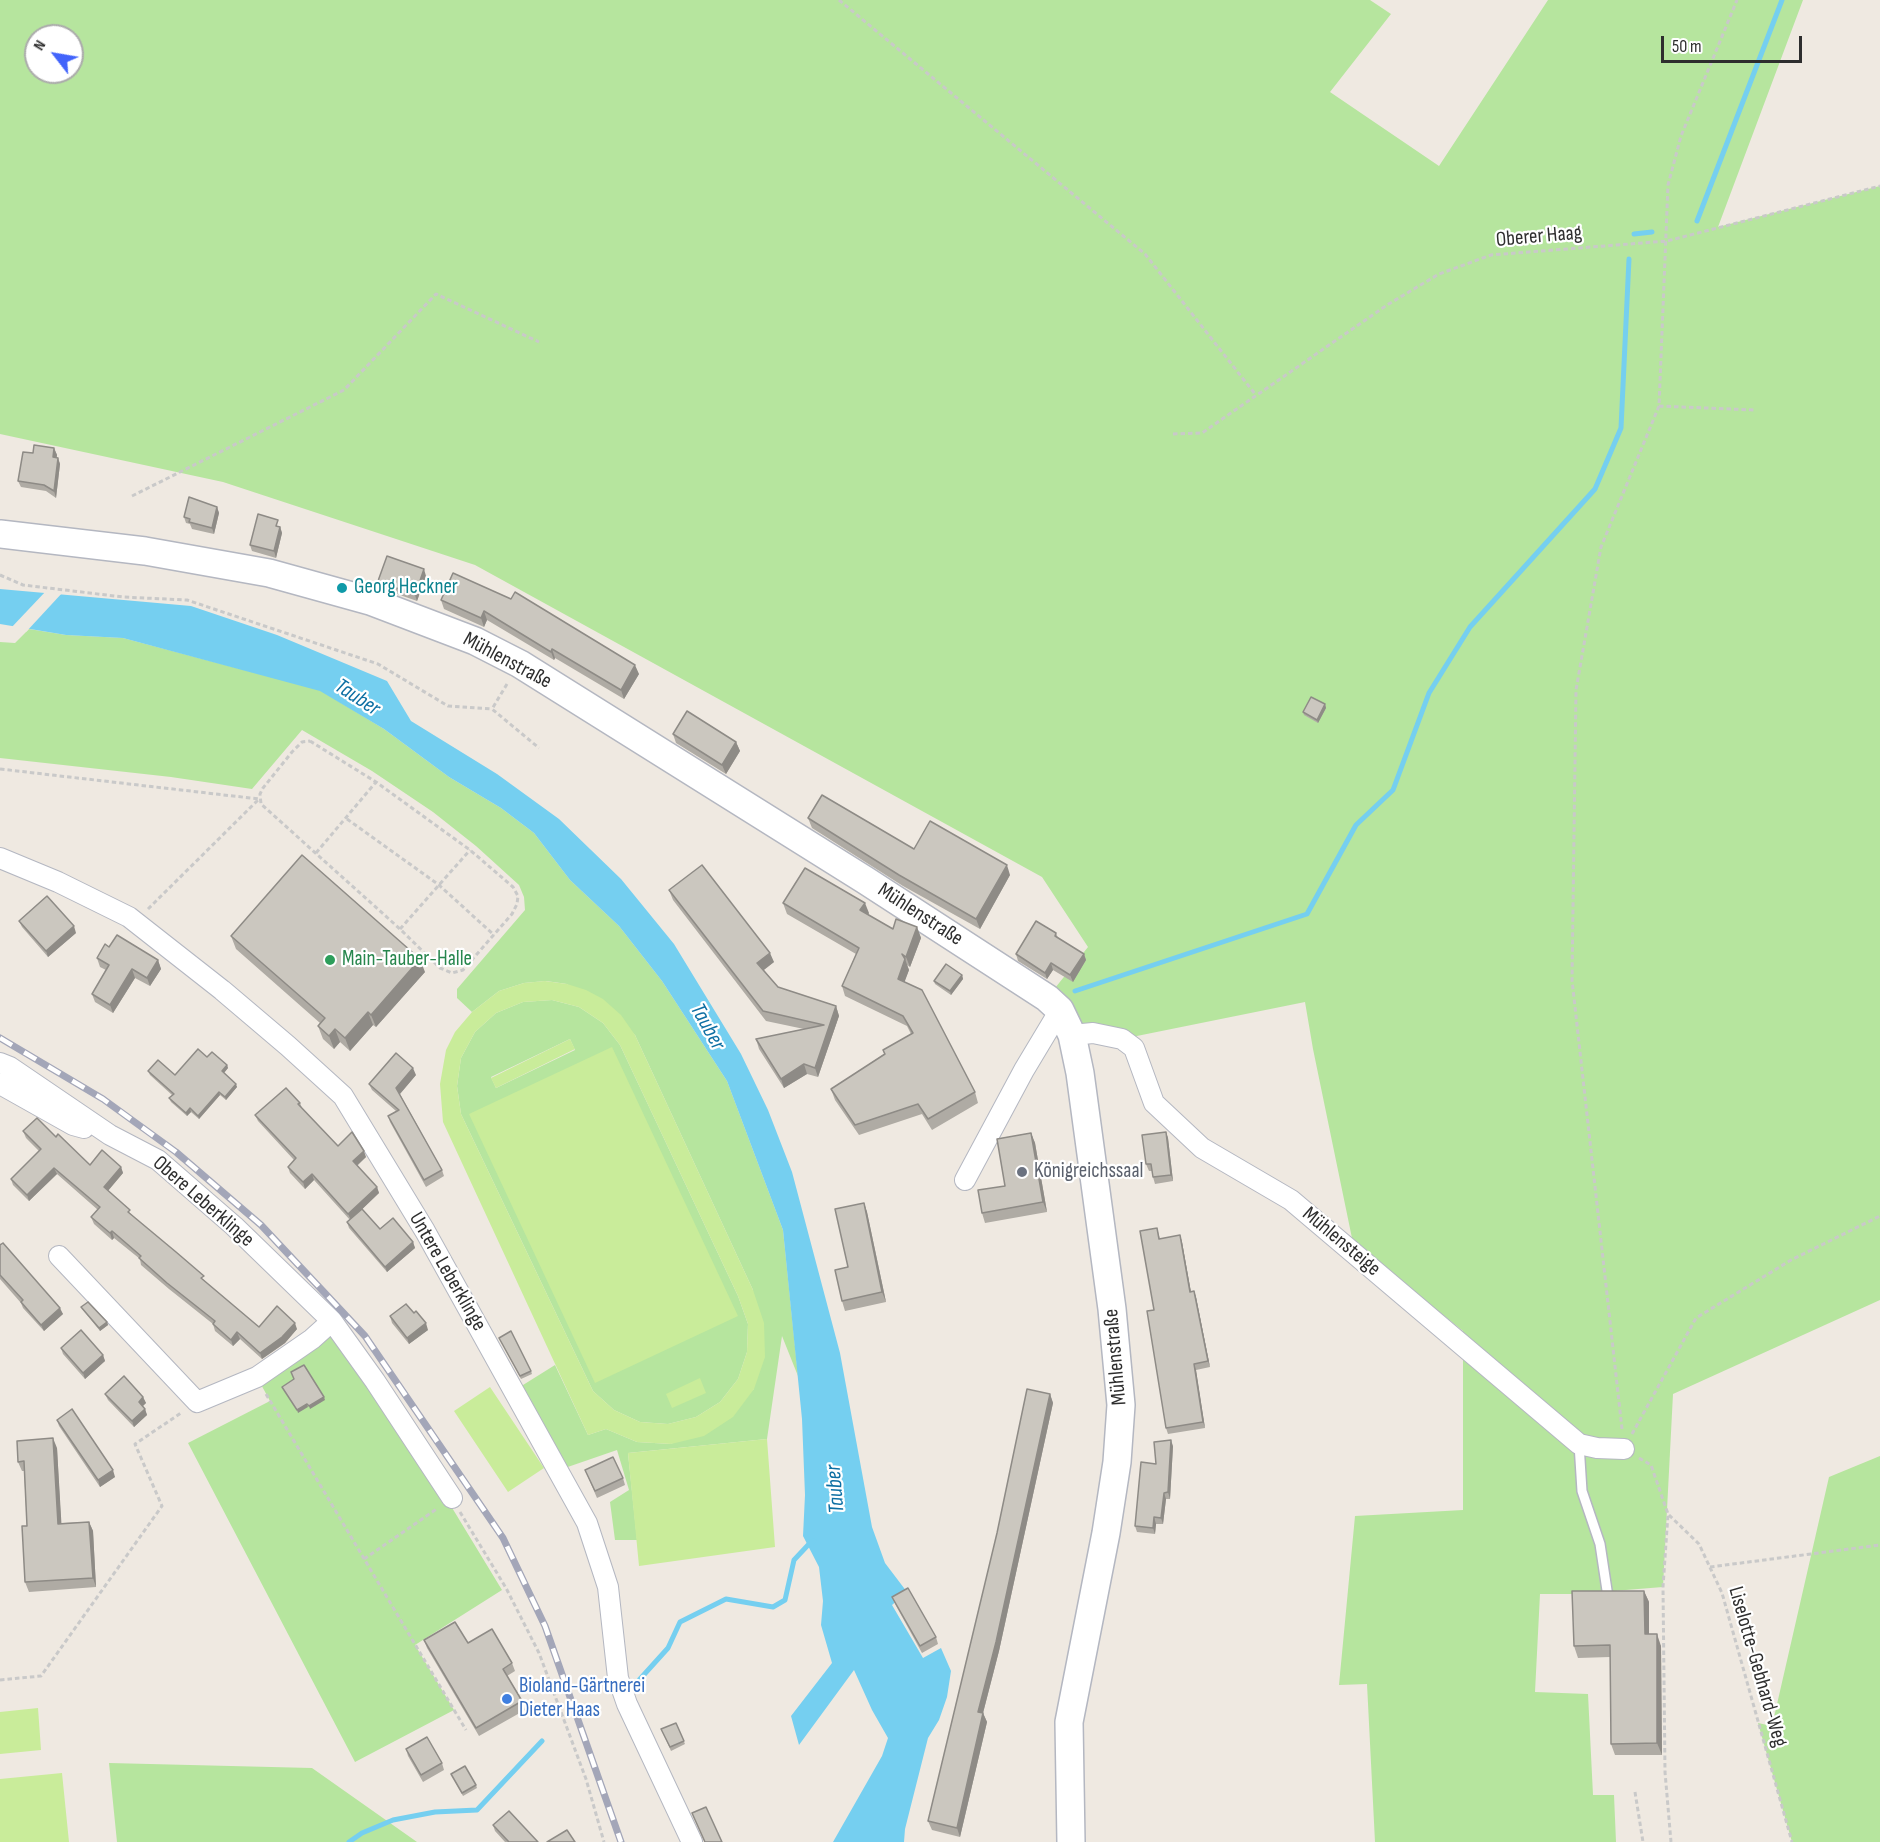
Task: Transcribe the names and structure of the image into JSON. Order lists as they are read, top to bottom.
{
  "streets": {
    "main road": ["Mühlenstraße"],
    "street": ["Obere Leberklinge", "Mühlensteige", "Untere Leberklinge"],
    "path": ["Oberer Haag", "Liselotte-Gebhard-Weg"]
  },
  "crossings": [
    ["Mühlenstraße", "Mühlensteige"]
  ],
  "water": ["Tauber"],
  "places": [
    "Georg Heckner",
    "Main-Tauber-Halle",
    "Königreichssaal",
    "Bioland-Gärtnerei Dieter Haas"
  ],
  "scale_bar": "50 m",
  "north": "top left"
}
